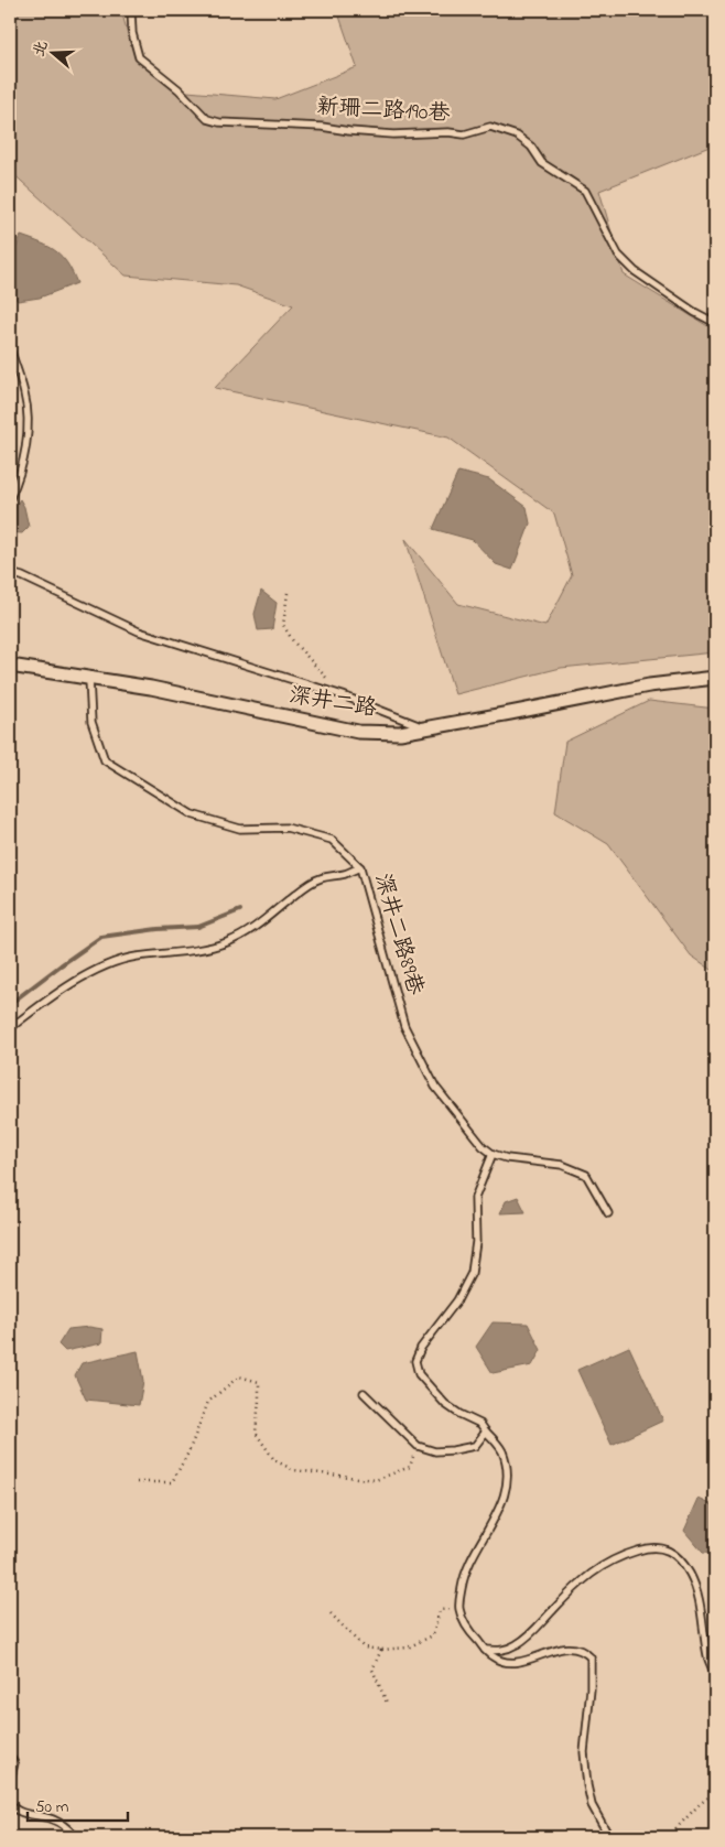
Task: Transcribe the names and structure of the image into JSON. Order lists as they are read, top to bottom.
{
  "streets": {
    "street": ["深井二路"],
    "lane": ["新珊二路190巷", "深井二路89巷"]
  },
  "crossings": [
    ["深井二路", "深井二路89巷"]
  ],
  "scale_bar": "50 m",
  "north": "left"
}
